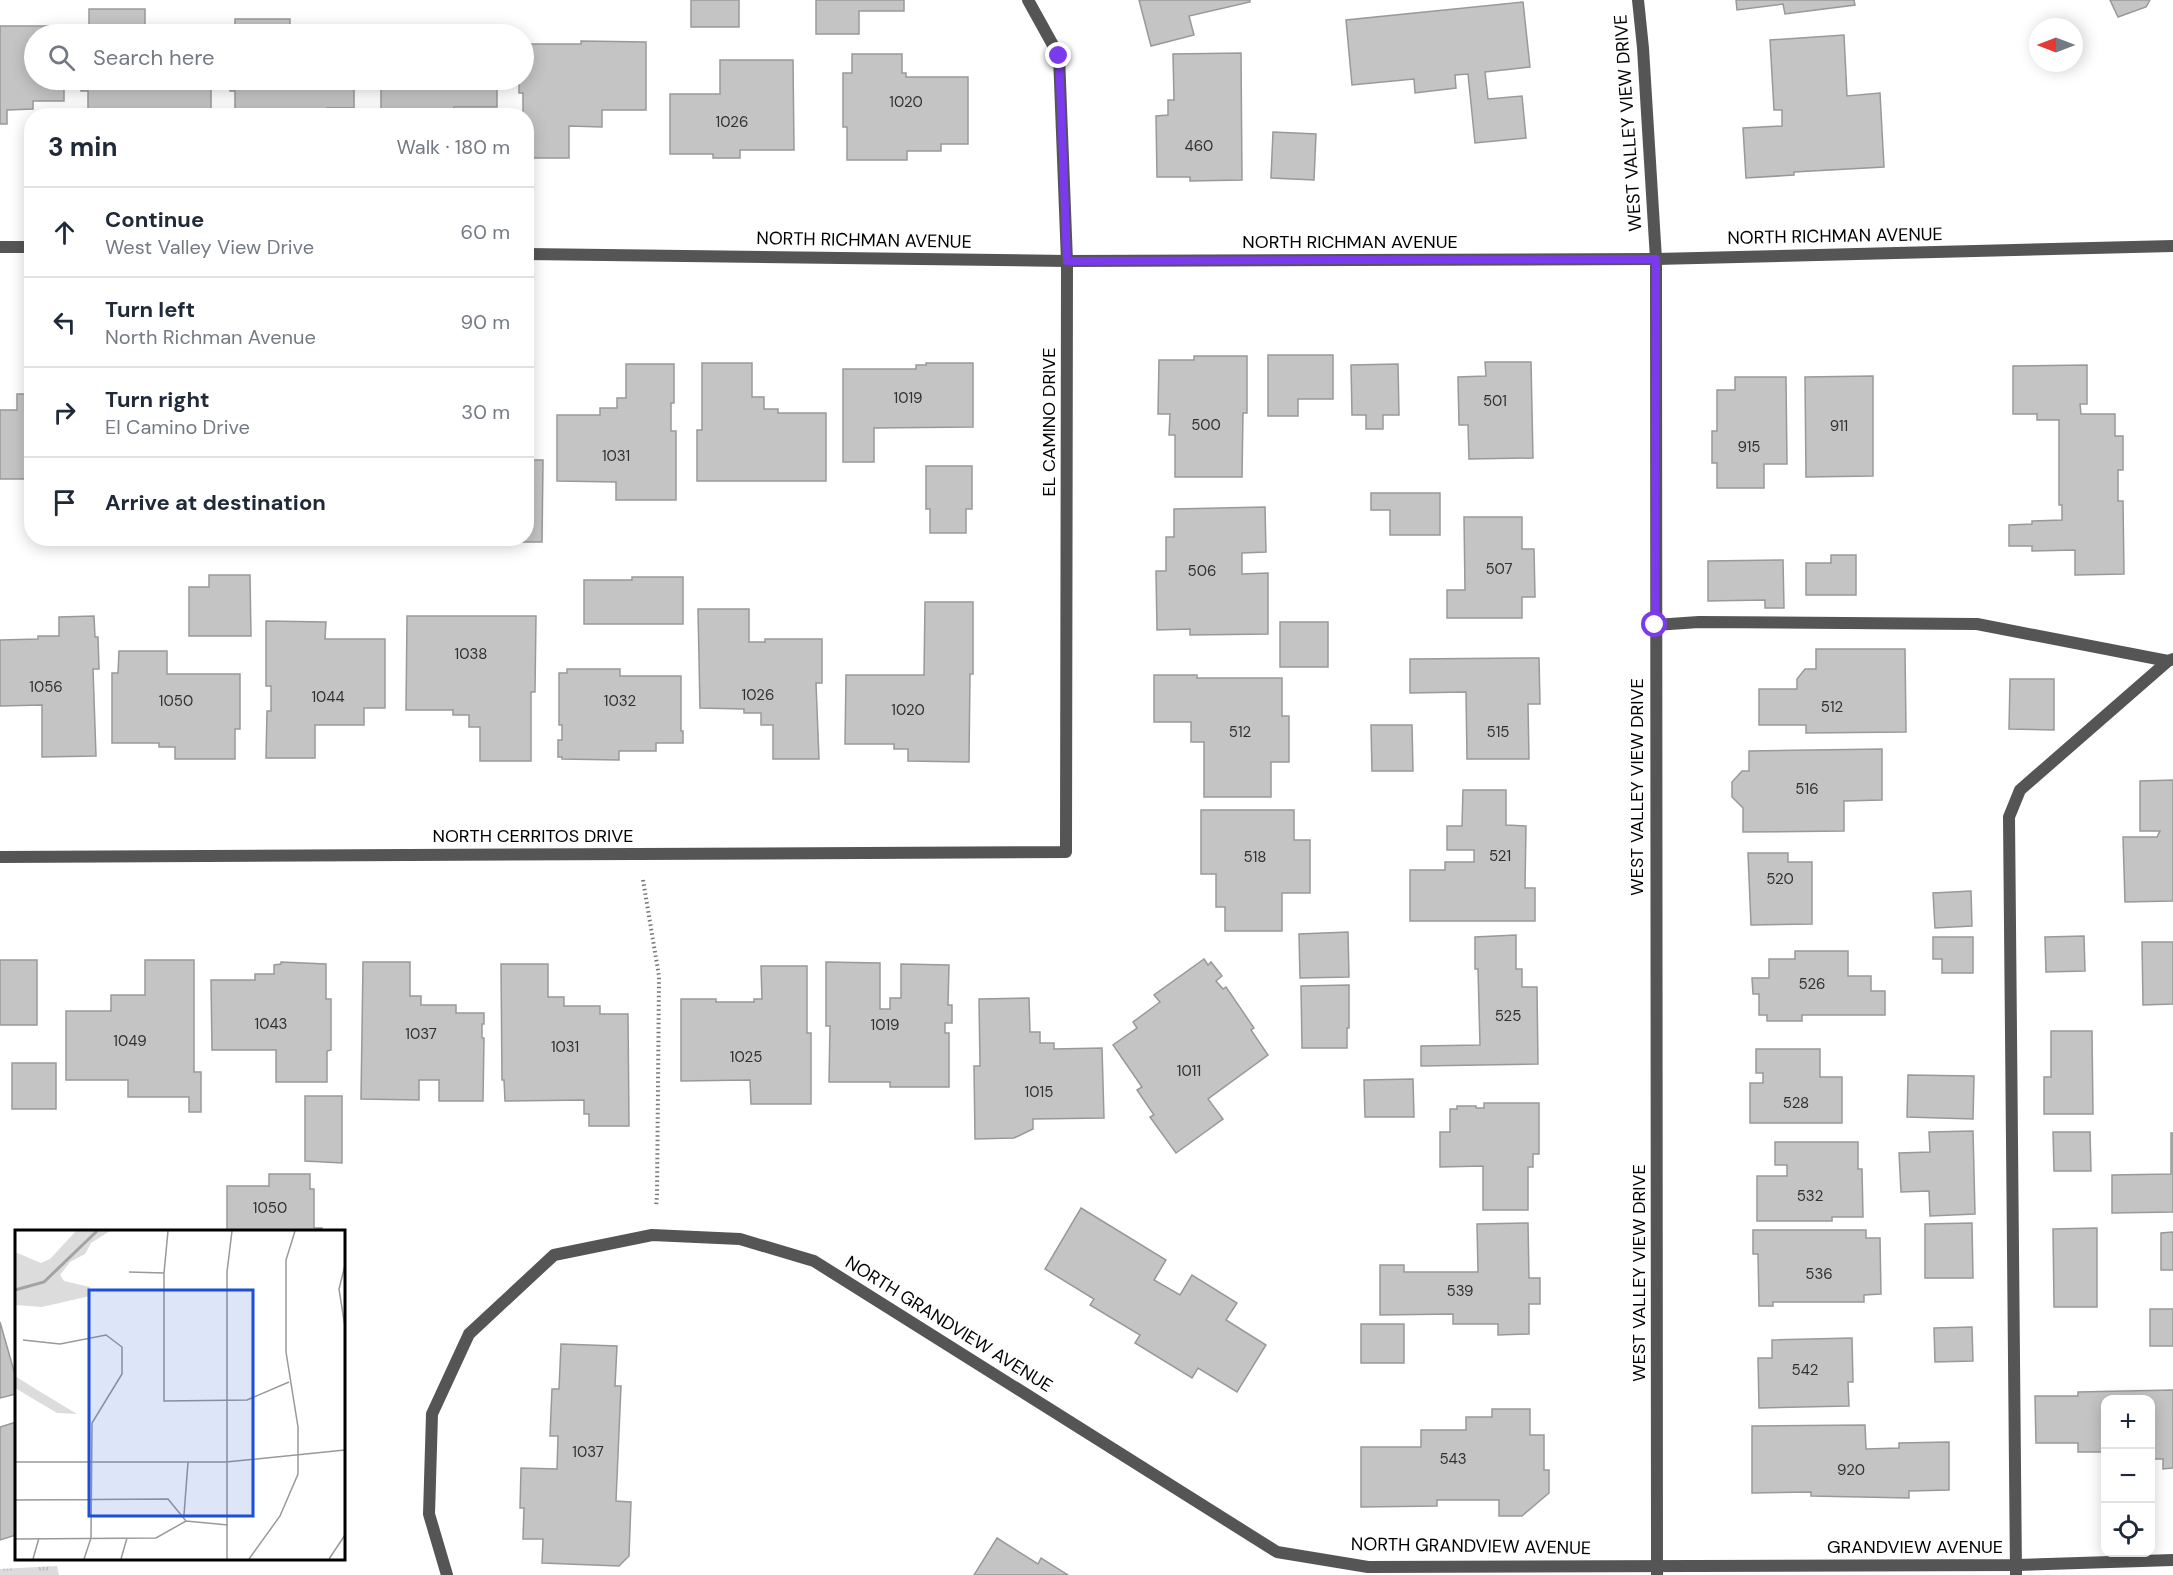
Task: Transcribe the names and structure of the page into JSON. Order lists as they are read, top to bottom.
{
  "streets": {
    "street": [
      "WEST VALLEY VIEW DRIVE",
      "NORTH RICHMAN AVENUE",
      "EL CAMINO DRIVE",
      "NORTH CERRITOS DRIVE",
      "NORTH GRANDVIEW AVENUE",
      "GRANDVIEW AVENUE"
    ]
  },
  "crossings": [
    ["WEST VALLEY VIEW DRIVE", "NORTH RICHMAN AVENUE"],
    ["WEST VALLEY VIEW DRIVE", "NORTH GRANDVIEW AVENUE"],
    ["WEST VALLEY VIEW DRIVE", "GRANDVIEW AVENUE"],
    ["NORTH RICHMAN AVENUE", "EL CAMINO DRIVE"],
    ["EL CAMINO DRIVE", "NORTH CERRITOS DRIVE"],
    ["NORTH GRANDVIEW AVENUE", "GRANDVIEW AVENUE"]
  ],
  "house_numbers": [
    "1020",
    "1026",
    "460",
    "1019",
    "501",
    "500",
    "911",
    "915",
    "1031",
    "507",
    "506",
    "1038",
    "1056",
    "1026",
    "1044",
    "1050",
    "1032",
    "512",
    "1020",
    "512",
    "515",
    "516",
    "521",
    "518",
    "520",
    "526",
    "525",
    "1043",
    "1019",
    "1037",
    "1049",
    "1031",
    "1025",
    "1011",
    "1015",
    "528",
    "532",
    "1050",
    "536",
    "539",
    "542",
    "1037",
    "543",
    "920"
  ],
  "north": "left",
  "page": {
    "search": "Search here",
    "heading": ["3 min", "Walk · 180 m"],
    "list": [
      ["Continue", "West Valley View Drive", "60 m"],
      ["Turn left", "North Richman Avenue", "90 m"],
      ["Turn right", "El Camino Drive", "30 m"],
      "Arrive at destination"
    ],
    "map_buttons": ["+", "−"]
  }
}
